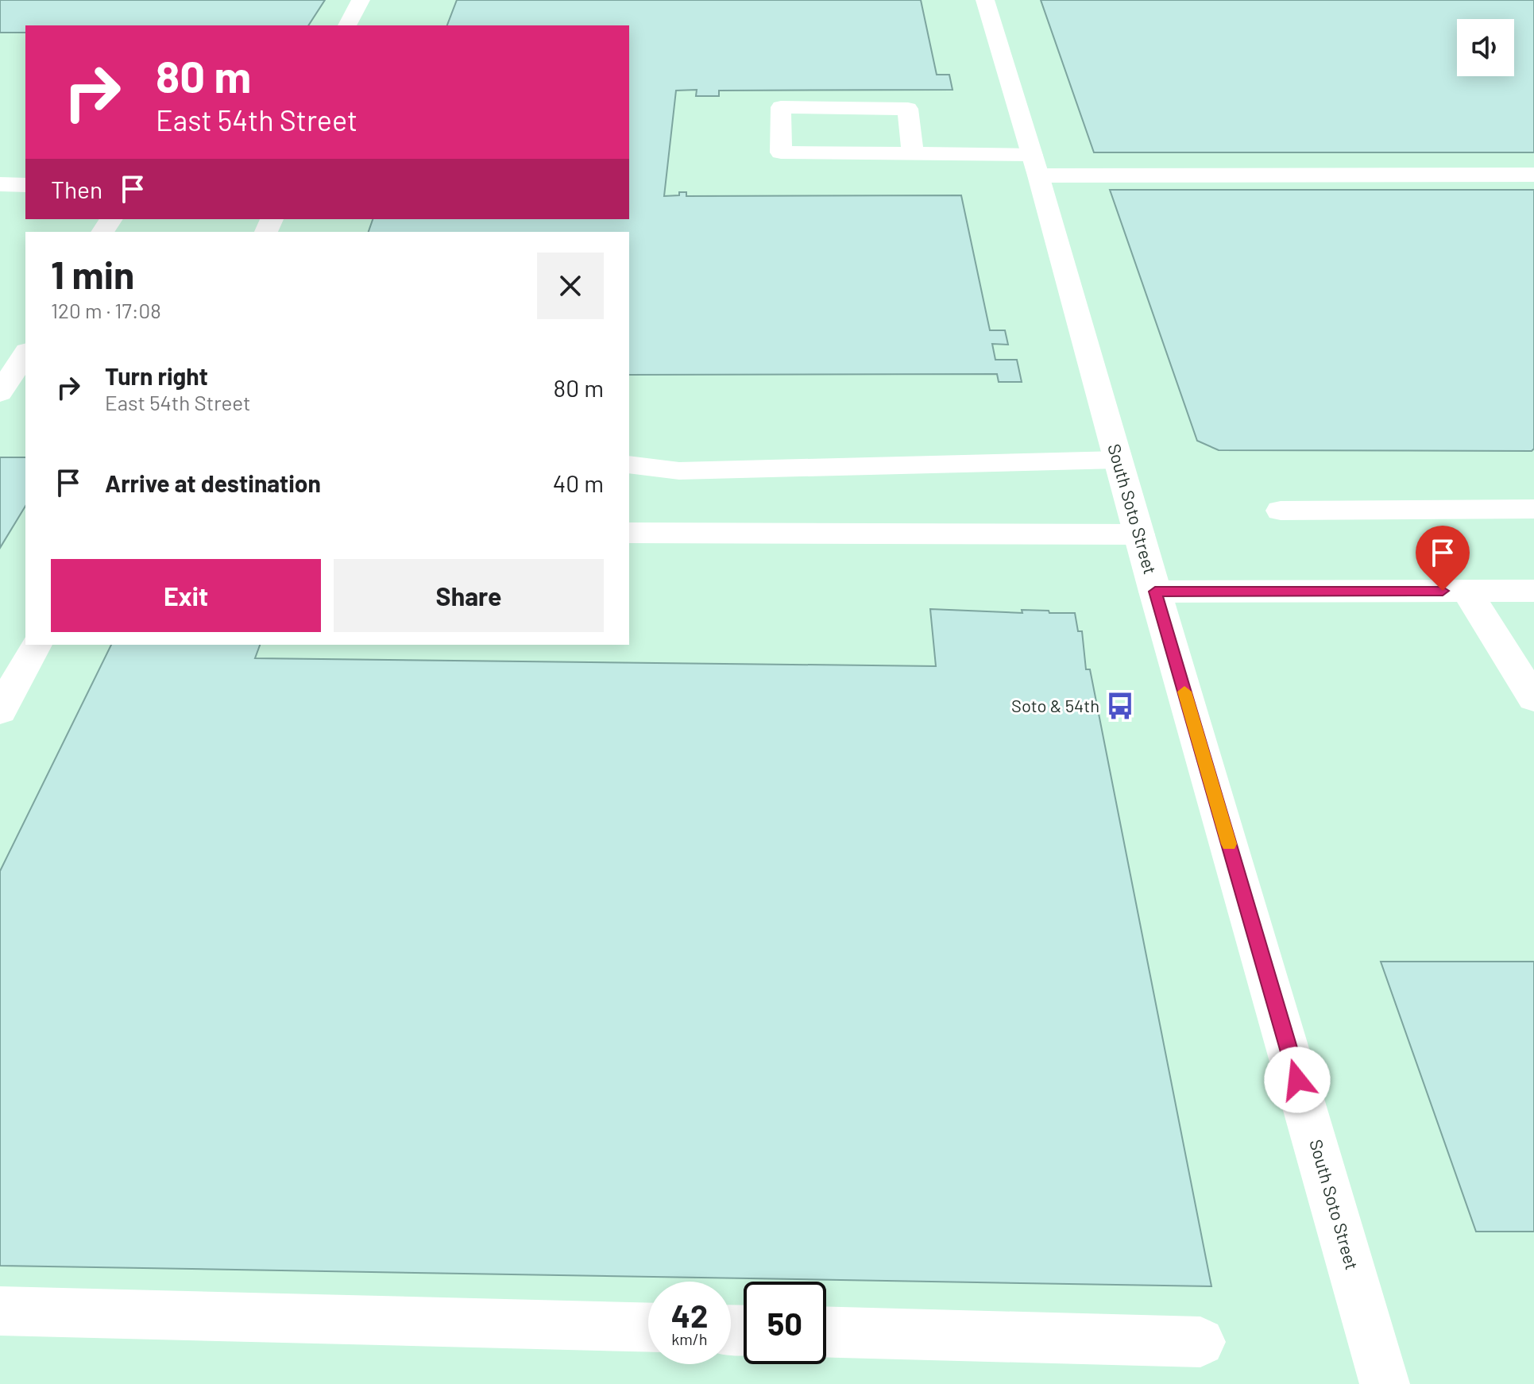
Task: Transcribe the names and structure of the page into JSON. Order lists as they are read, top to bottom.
{
  "streets": {
    "main road": ["South Soto Street"]
  },
  "places": {
    "bus stop": ["Soto & 54th"]
  },
  "page": {
    "turn": ["80 m", "East 54th Street"],
    "then": "Then",
    "heading": ["1 min", "120 m · 17:08"],
    "list": [
      {
        "name": "Turn right",
        "note": "East 54th Street",
        "value": "80 m"
      },
      {
        "name": "Arrive at destination",
        "value": "40 m"
      }
    ],
    "buttons": ["Exit", "Share"],
    "speed": "42 km/h",
    "limit": "50"
  }
}
